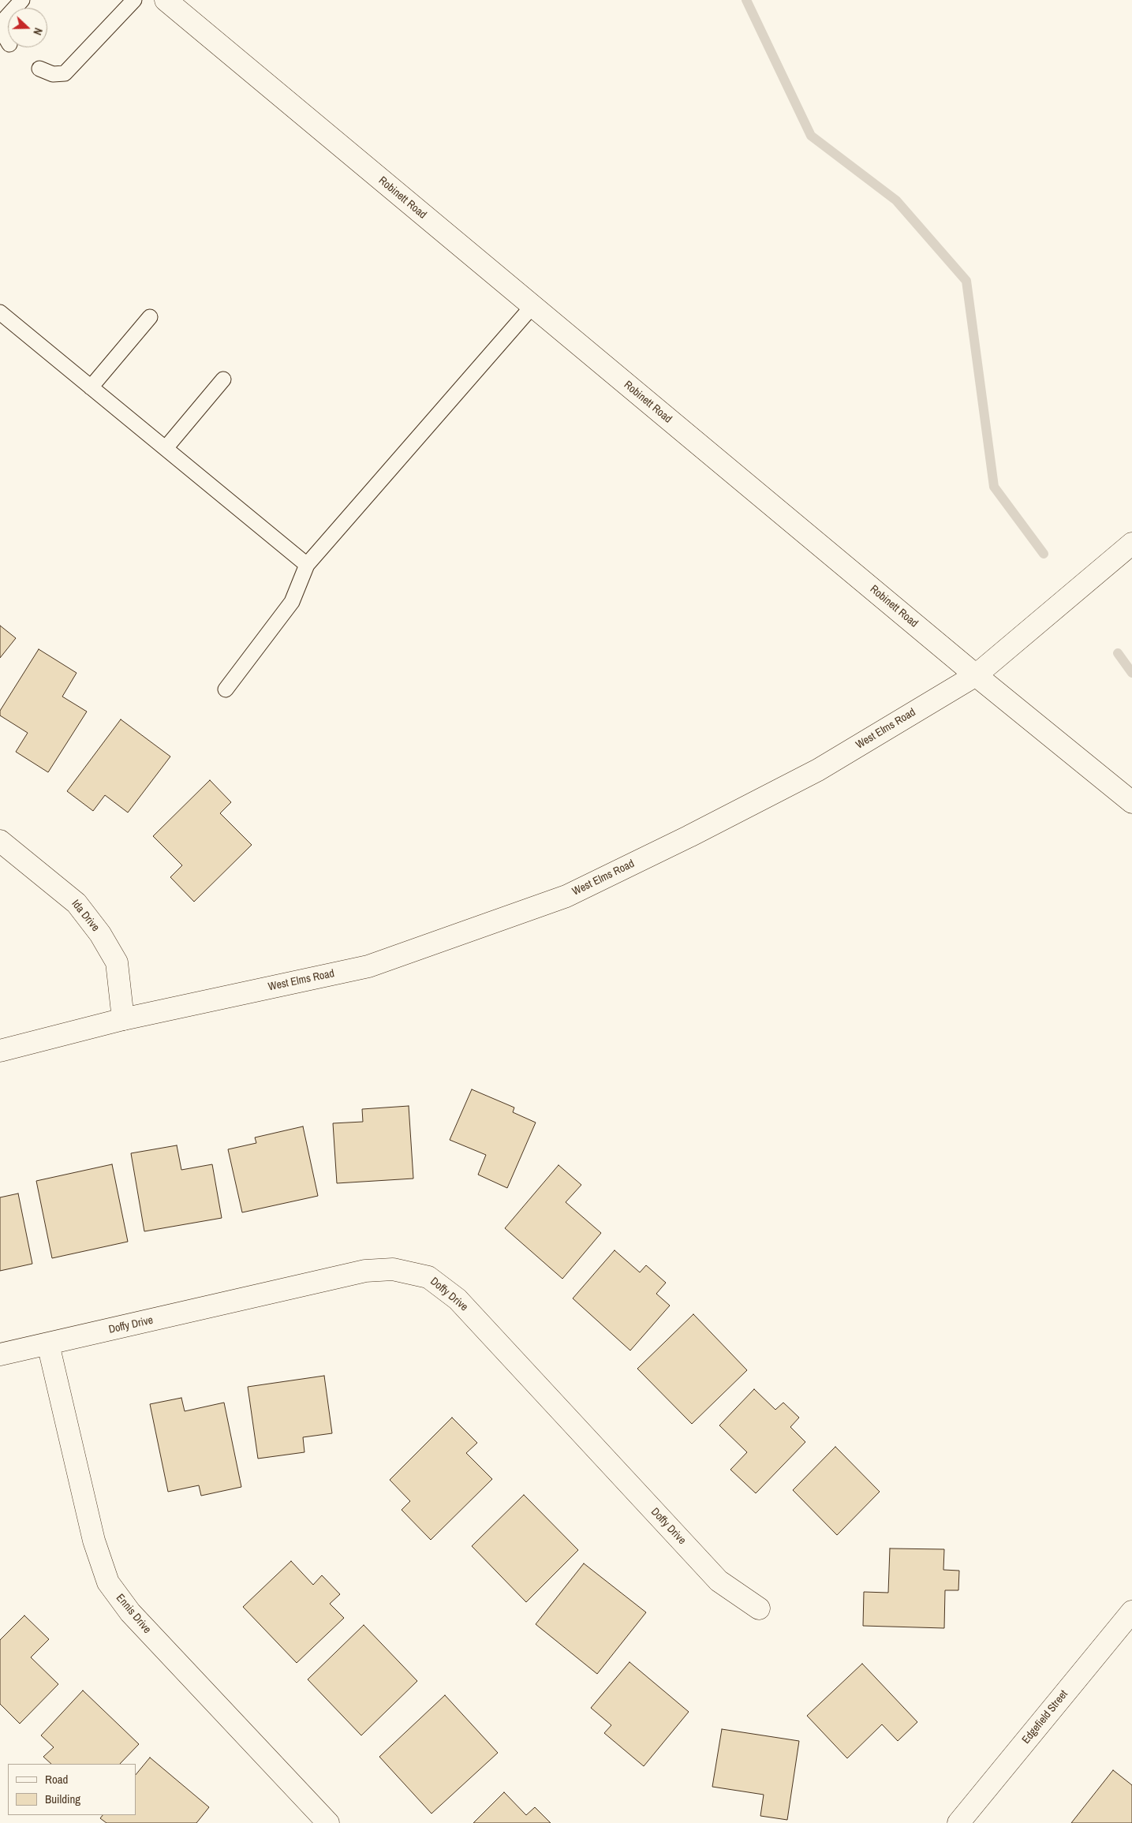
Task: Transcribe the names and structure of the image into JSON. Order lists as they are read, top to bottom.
{
  "streets": {
    "street": [
      "Robinett Road",
      "West Elms Road",
      "Ida Drive",
      "Doffy Drive",
      "Ennis Drive",
      "Edgefield Street"
    ]
  },
  "crossings": [
    ["Robinett Road", "West Elms Road"],
    ["West Elms Road", "Ida Drive"],
    ["Doffy Drive", "Ennis Drive"]
  ],
  "legend": ["Road", "Building"],
  "north": "right"
}
